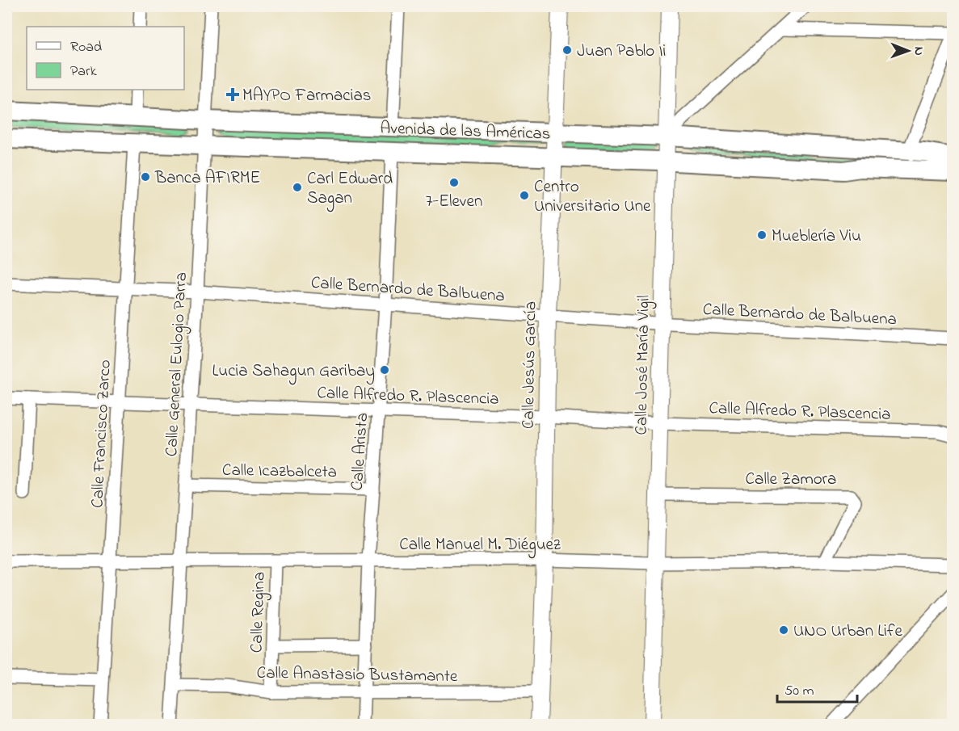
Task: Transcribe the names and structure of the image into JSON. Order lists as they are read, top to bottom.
{
  "streets": {
    "main road": ["Avenida de las Américas"],
    "street": [
      "Calle Bernardo de Balbuena",
      "Calle General Eulogio Parra",
      "Calle Jesús García",
      "Calle José María Vigil",
      "Calle Alfredo R. Plascencia",
      "Calle Francisco Zarco",
      "Calle Arista",
      "Calle Icazbalceta",
      "Calle Zamora",
      "Calle Manuel M. Diéguez",
      "Calle Regina",
      "Calle Anastasio Bustamante"
    ]
  },
  "crossings": [
    ["Avenida de las Américas", "Calle General Eulogio Parra"],
    ["Avenida de las Américas", "Calle Jesús García"],
    ["Avenida de las Américas", "Calle José María Vigil"],
    ["Avenida de las Américas", "Calle Francisco Zarco"],
    ["Avenida de las Américas", "Calle Arista"],
    ["Calle Bernardo de Balbuena", "Calle General Eulogio Parra"],
    ["Calle Bernardo de Balbuena", "Calle Jesús García"],
    ["Calle Bernardo de Balbuena", "Calle José María Vigil"],
    ["Calle Bernardo de Balbuena", "Calle Francisco Zarco"],
    ["Calle Bernardo de Balbuena", "Calle Arista"],
    ["Calle General Eulogio Parra", "Calle Alfredo R. Plascencia"],
    ["Calle General Eulogio Parra", "Calle Icazbalceta"],
    ["Calle General Eulogio Parra", "Calle Manuel M. Diéguez"],
    ["Calle General Eulogio Parra", "Calle Anastasio Bustamante"],
    ["Calle Jesús García", "Calle Alfredo R. Plascencia"],
    ["Calle Jesús García", "Calle Manuel M. Diéguez"],
    ["Calle Jesús García", "Calle Anastasio Bustamante"],
    ["Calle José María Vigil", "Calle Alfredo R. Plascencia"],
    ["Calle José María Vigil", "Calle Zamora"],
    ["Calle José María Vigil", "Calle Manuel M. Diéguez"],
    ["Calle Alfredo R. Plascencia", "Calle Francisco Zarco"],
    ["Calle Alfredo R. Plascencia", "Calle Arista"],
    ["Calle Francisco Zarco", "Calle Manuel M. Diéguez"],
    ["Calle Arista", "Calle Icazbalceta"],
    ["Calle Arista", "Calle Manuel M. Diéguez"],
    ["Calle Arista", "Calle Anastasio Bustamante"],
    ["Calle Zamora", "Calle Manuel M. Diéguez"],
    ["Calle Manuel M. Diéguez", "Calle Regina"],
    ["Calle Regina", "Calle Anastasio Bustamante"]
  ],
  "places": {
    "other": [
      "Juan Pablo Ii",
      "Banca AFIRME",
      "7-Eleven",
      "Carl Edward Sagan",
      "Centro Universitario Une",
      "Mueblería Viu",
      "Lucia Sahagun Garibay",
      "UNO Urban Life"
    ],
    "health": ["MAYPO Farmacias"]
  },
  "legend": ["Road", "Park"],
  "scale_bar": "50 m",
  "north": "right"
}
